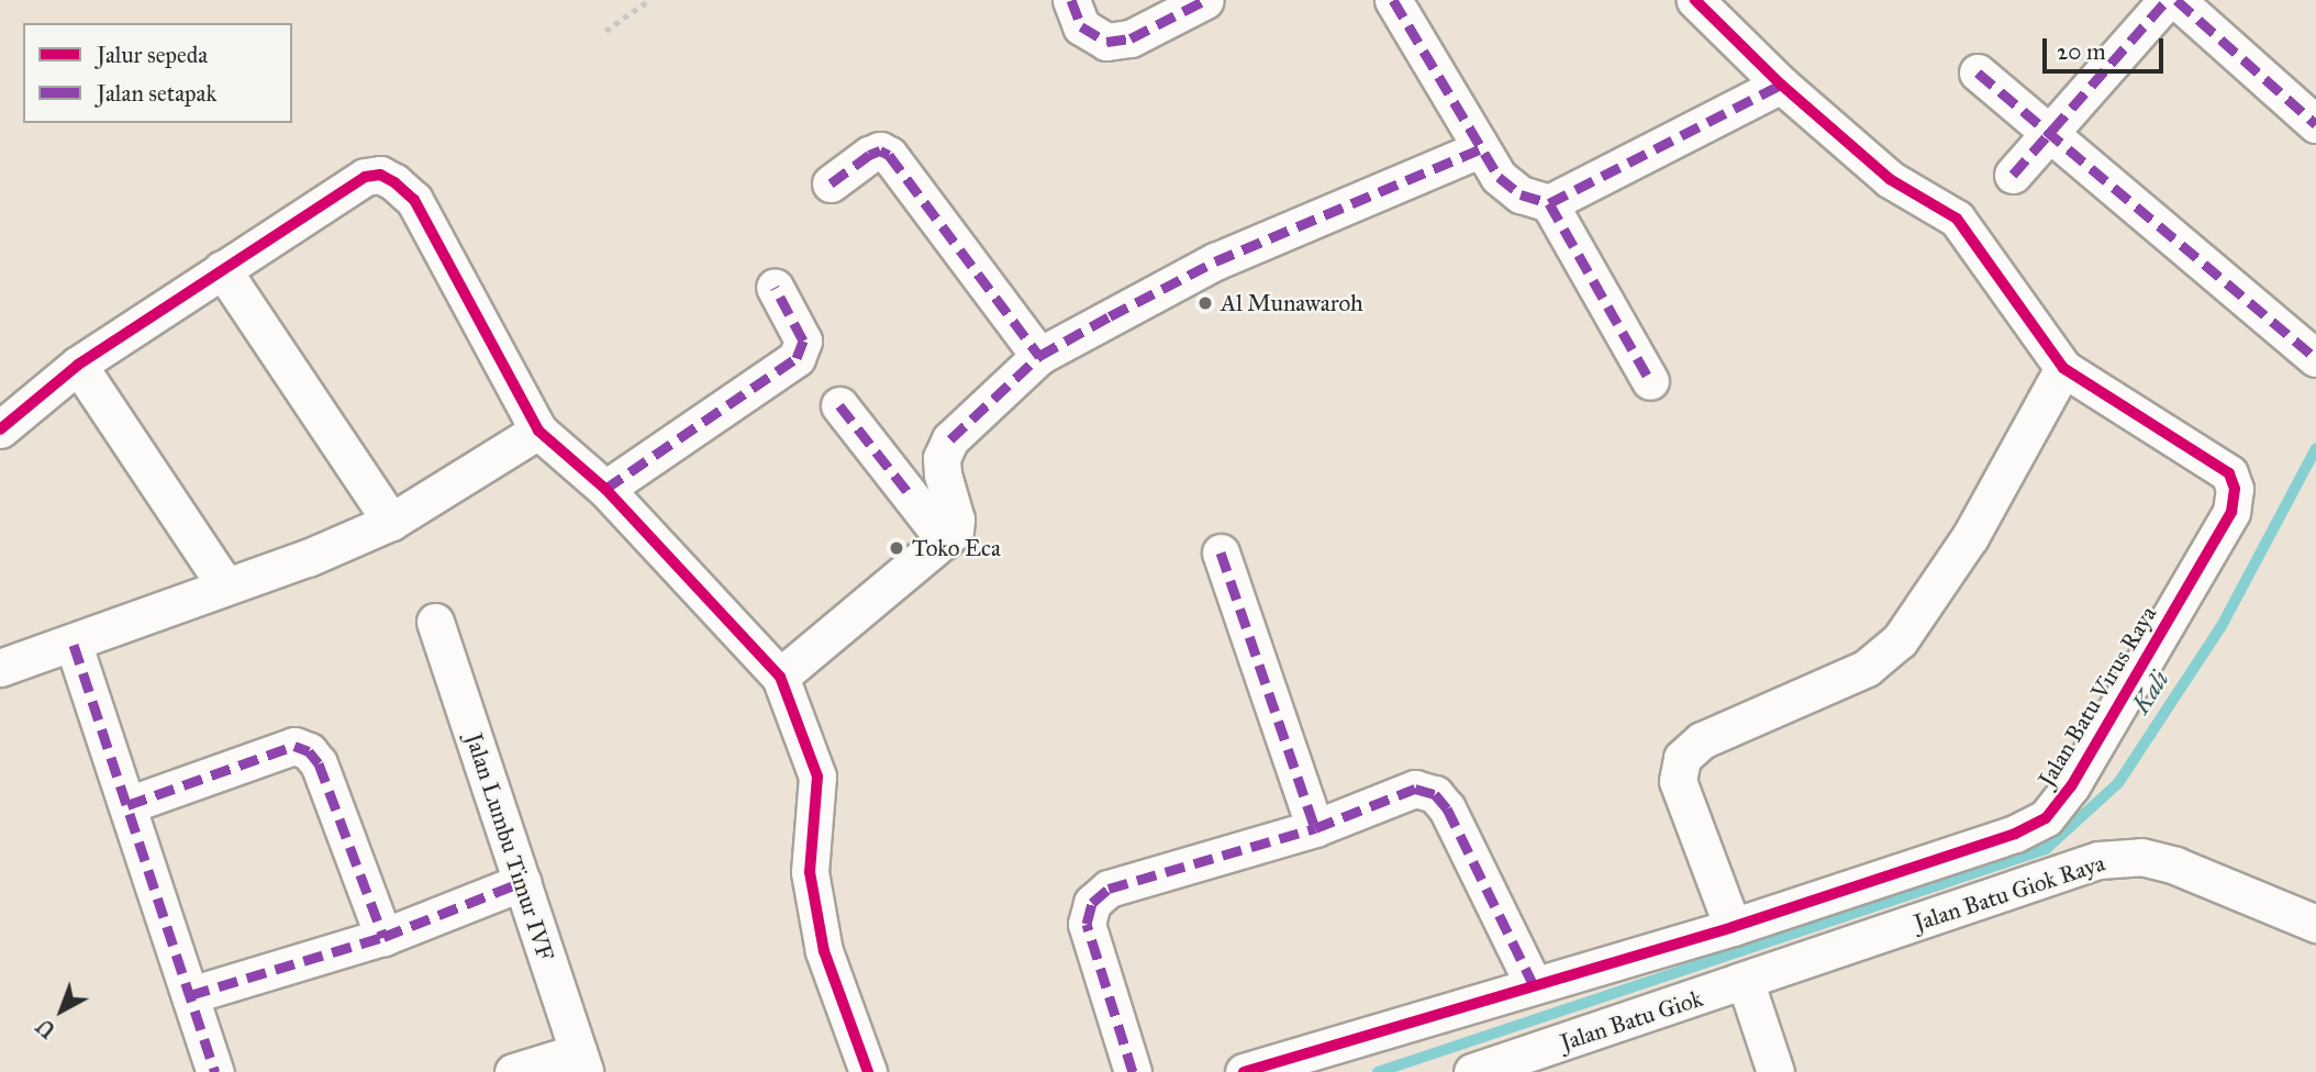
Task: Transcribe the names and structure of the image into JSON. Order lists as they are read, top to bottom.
{
  "streets": {
    "street": [
      "Jalan Batu Virus Raya",
      "Jalan Lumbu Timur IVF",
      "Jalan Batu Giok Raya",
      "Jalan Batu Giok"
    ]
  },
  "crossings": [
    ["Jalan Batu Giok Raya", "Jalan Batu Giok"]
  ],
  "water": ["Kali"],
  "places": ["Al Munawaroh", "Toko Eca"],
  "legend": ["Jalur sepeda", "Jalan setapak"],
  "scale_bar": "20 m",
  "north": "bottom left"
}
